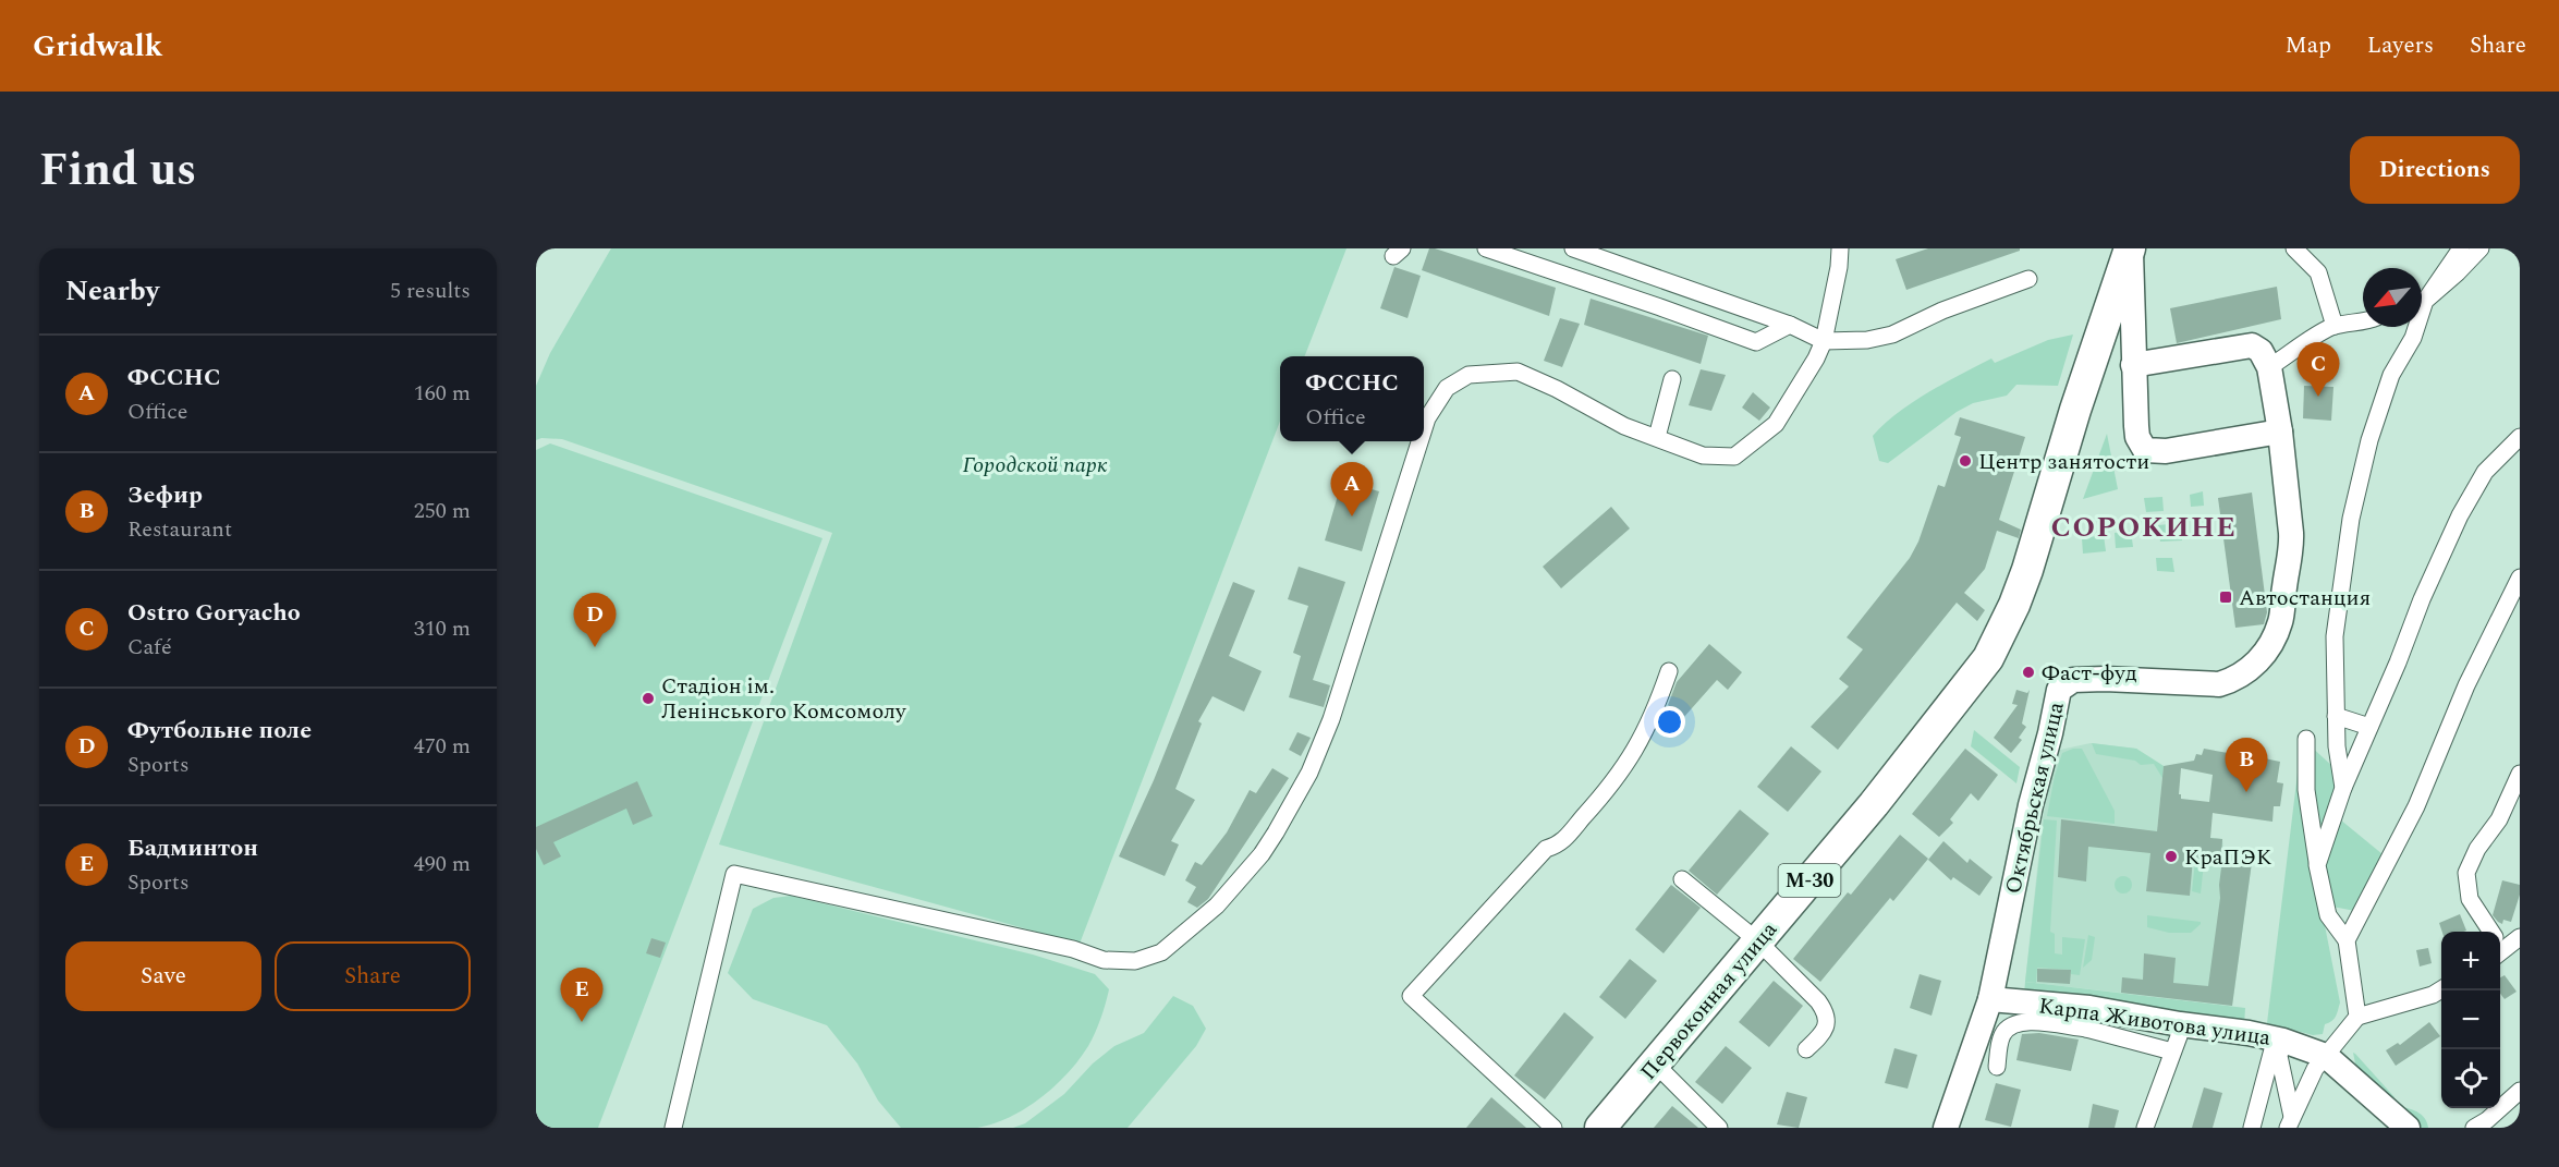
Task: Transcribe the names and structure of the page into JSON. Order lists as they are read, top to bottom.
{
  "streets": {
    "highway": ["М-30", "Первоконная улица"],
    "main road": ["Октябрьская улица", "Карпа Животова улица"]
  },
  "crossings": [
    ["Октябрьская улица", "Карпа Животова улица"]
  ],
  "districts": ["СОРОКИНЕ"],
  "parks": ["Городской парк"],
  "places": {
    "other": [
      "Центр занятости",
      "Фаст-фуд",
      "Стадіон ім. Ленінського Комсомолу",
      "КраПЭК"
    ],
    "transit": ["Автостанция"]
  },
  "north": "bottom left",
  "page": {
    "header": "Gridwalk",
    "nav": ["Map", "Layers", "Share"],
    "title": "Find us",
    "buttons": [
      "Directions",
      ["Save", "Share"]
    ],
    "heading": ["Nearby", "5 results"],
    "list": [
      {
        "mark": "A",
        "name": "ФССНС",
        "note": "Office",
        "value": "160 m"
      },
      {
        "mark": "B",
        "name": "Зефир",
        "note": "Restaurant",
        "value": "250 m"
      },
      {
        "mark": "C",
        "name": "Ostro Goryacho",
        "note": "Café",
        "value": "310 m"
      },
      {
        "mark": "D",
        "name": "Футбольне поле",
        "note": "Sports",
        "value": "470 m"
      },
      {
        "mark": "E",
        "name": "Бадминтон",
        "note": "Sports",
        "value": "490 m"
      }
    ],
    "pins": [
      "C",
      "A",
      "D",
      "B",
      "E"
    ],
    "popup": ["ФССНС", "Office"],
    "map_buttons": ["+", "−"]
  }
}
